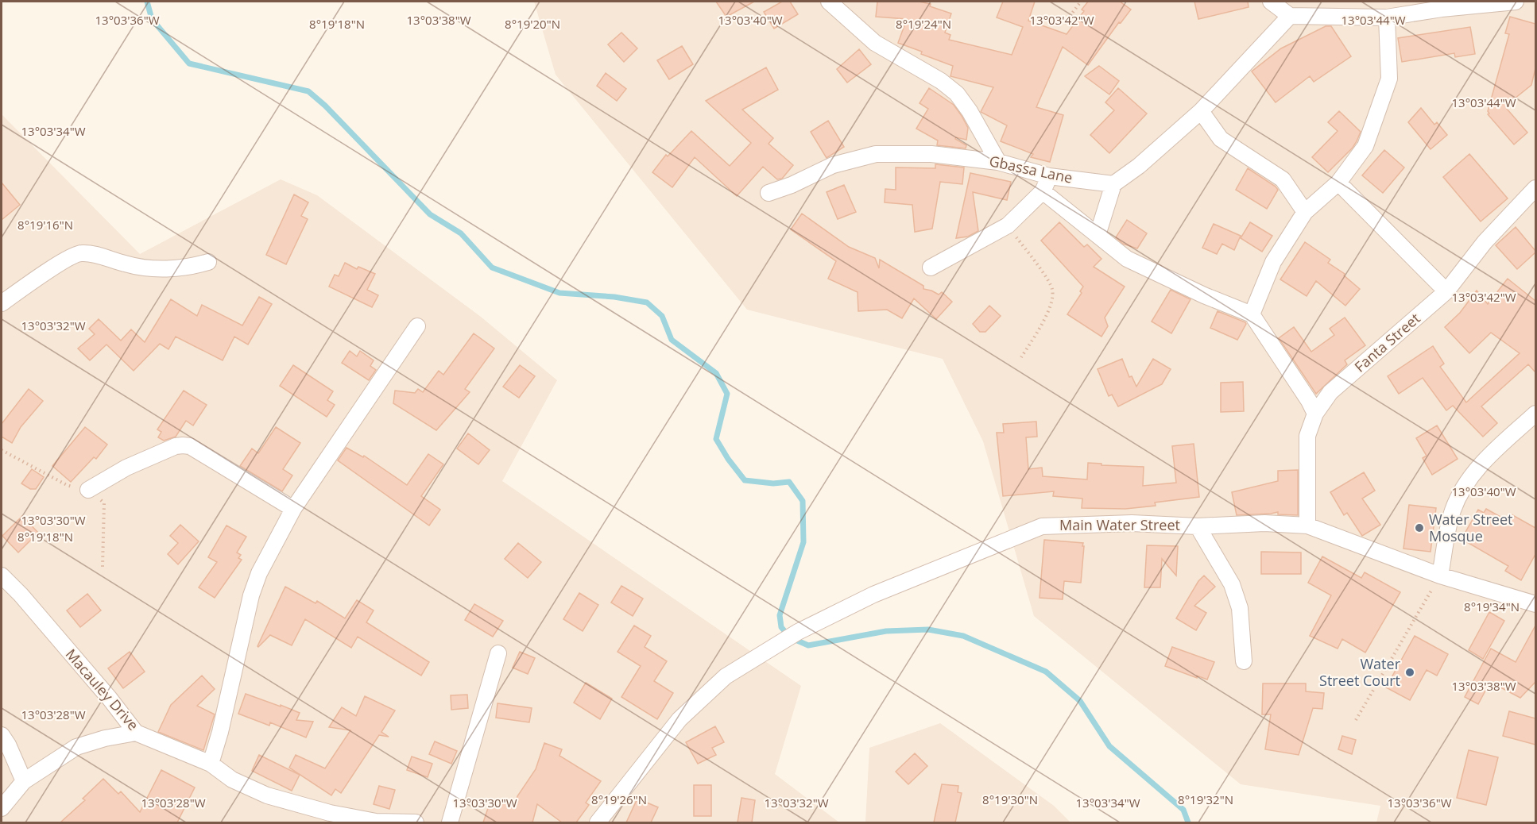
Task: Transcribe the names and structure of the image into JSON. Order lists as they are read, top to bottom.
{
  "streets": {
    "street": [
      "Gbassa Lane",
      "Fanta Street",
      "Main Water Street",
      "Macauley Drive"
    ]
  },
  "crossings": [
    ["Fanta Street", "Main Water Street"]
  ],
  "places": ["Water Street Mosque", "Water Street Court"],
  "coordinates": [
    "13°03'42\"W",
    "13°03'44\"W",
    "13°03'36\"W",
    "13°03'38\"W",
    "13°03'40\"W",
    "8°19'18\"N",
    "8°19'20\"N",
    "8°19'24\"N",
    "13°03'34\"W",
    "8°19'16\"N",
    "13°03'32\"W",
    "13°03'30\"W",
    "8°19'34\"N",
    "13°03'28\"W",
    "8°19'26\"N",
    "8°19'30\"N",
    "8°19'32\"N"
  ]
}
